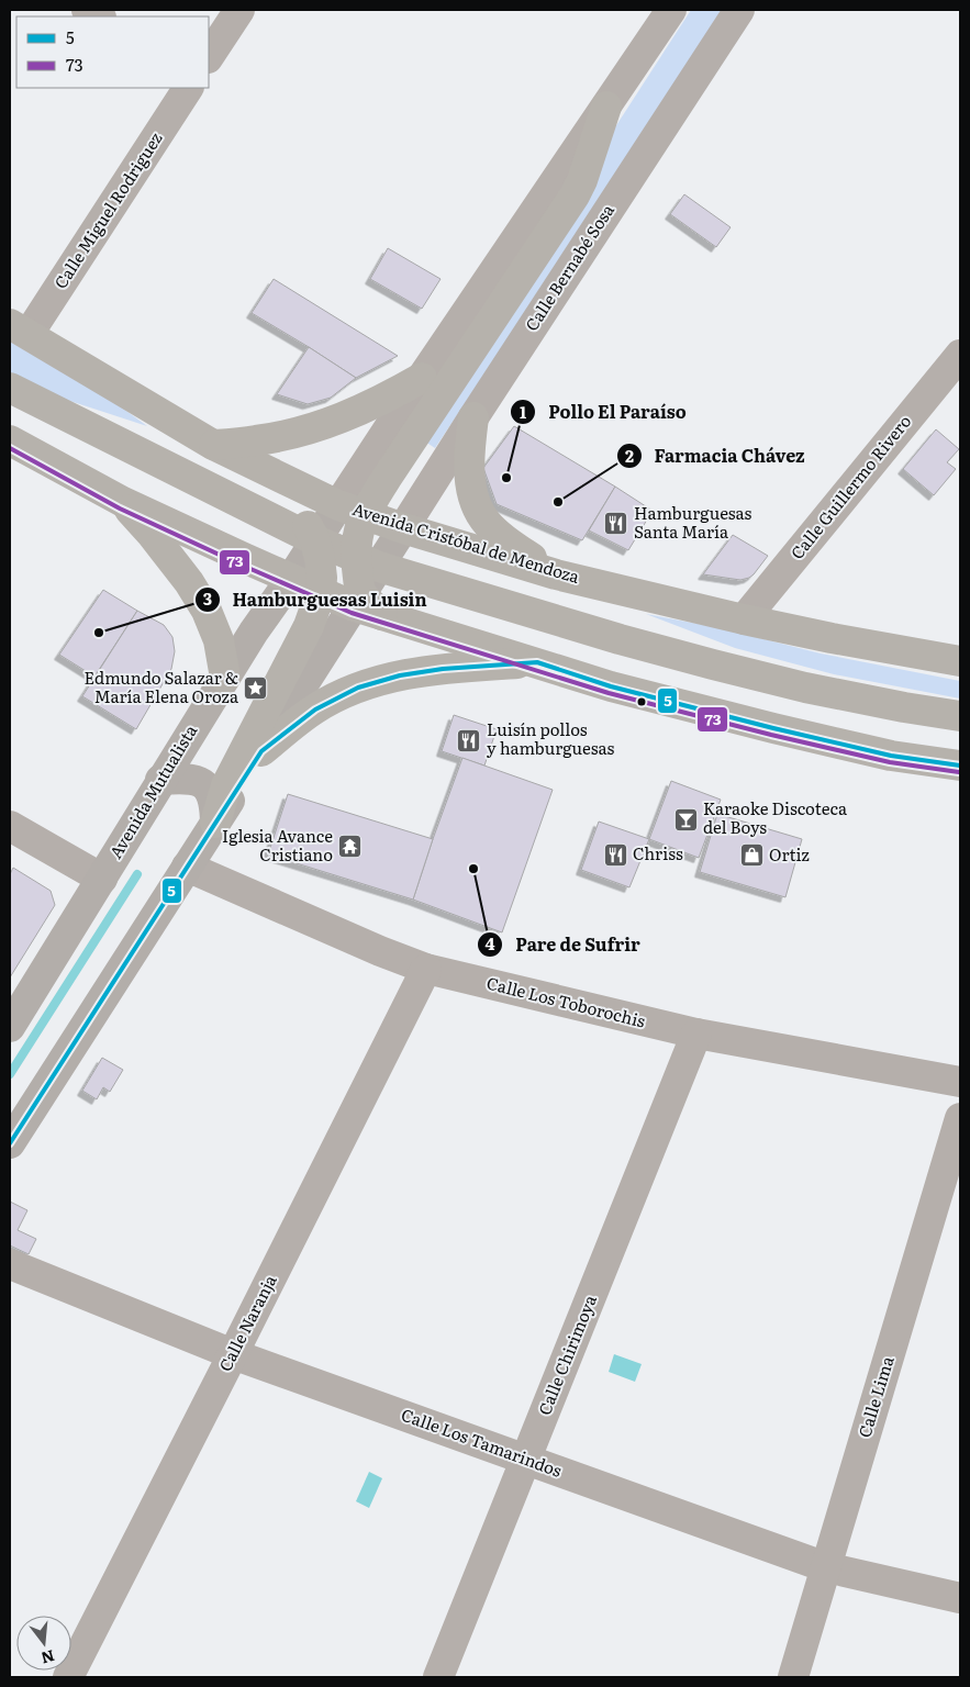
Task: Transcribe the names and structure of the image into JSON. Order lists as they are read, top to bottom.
{
  "streets": {
    "main road": ["Avenida Cristóbal de Mendoza", "Avenida Mutualista"],
    "street": [
      "Calle Miguel Rodriguez",
      "Calle Bernabé Sosa",
      "Calle Guillermo Rivero",
      "Calle Los Toborochis",
      "Calle Naranja",
      "Calle Chirimoya",
      "Calle Lima",
      "Calle Los Tamarindos"
    ]
  },
  "crossings": [
    ["Calle Miguel Rodriguez", "Avenida Cristóbal de Mendoza"],
    ["Calle Bernabé Sosa", "Avenida Cristóbal de Mendoza"],
    ["Calle Guillermo Rivero", "Avenida Cristóbal de Mendoza"],
    ["Avenida Cristóbal de Mendoza", "Avenida Mutualista"],
    ["Calle Los Toborochis", "Calle Naranja"],
    ["Calle Los Toborochis", "Calle Chirimoya"],
    ["Calle Naranja", "Calle Los Tamarindos"],
    ["Calle Chirimoya", "Calle Los Tamarindos"],
    ["Calle Lima", "Calle Los Tamarindos"]
  ],
  "places": {
    "other": [
      "Pollo El Paraíso",
      "Farmacia Chávez",
      "Hamburguesas Luisin",
      "Pare de Sufrir"
    ],
    "restaurant": ["Hamburguesas Santa María", "Luisín pollos y hamburguesas", "Chriss"],
    "place": ["Edmundo Salazar & María Elena Oroza"],
    "bar": ["Karaoke Discoteca del Boys"],
    "temple": ["Iglesia Avance Cristiano"],
    "shop": ["Ortiz"]
  },
  "lines": ["transit line 73", "transit line 5"],
  "legend": ["5", "73"],
  "north": "bottom"
}
